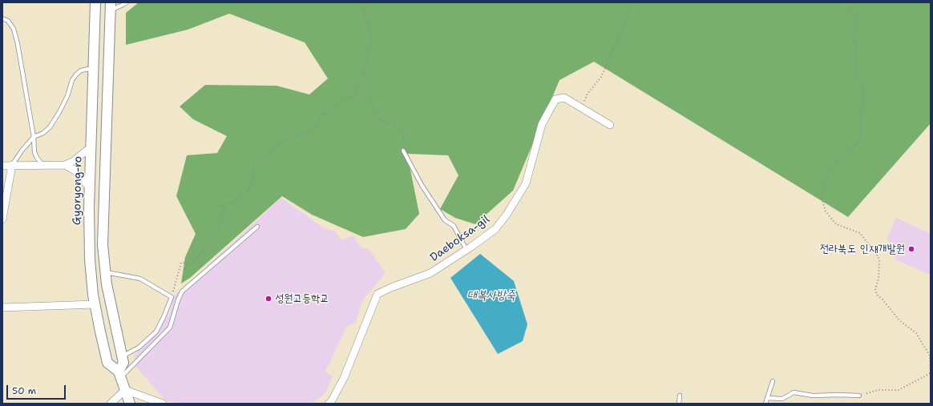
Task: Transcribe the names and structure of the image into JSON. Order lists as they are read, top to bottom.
{
  "streets": {
    "street": ["Gyoryong-ro", "Daeboksa-gil"]
  },
  "water": ["대복사방죽"],
  "places": ["전라북도 인재개발원", "성원고등학교"],
  "scale_bar": "50 m"
}
